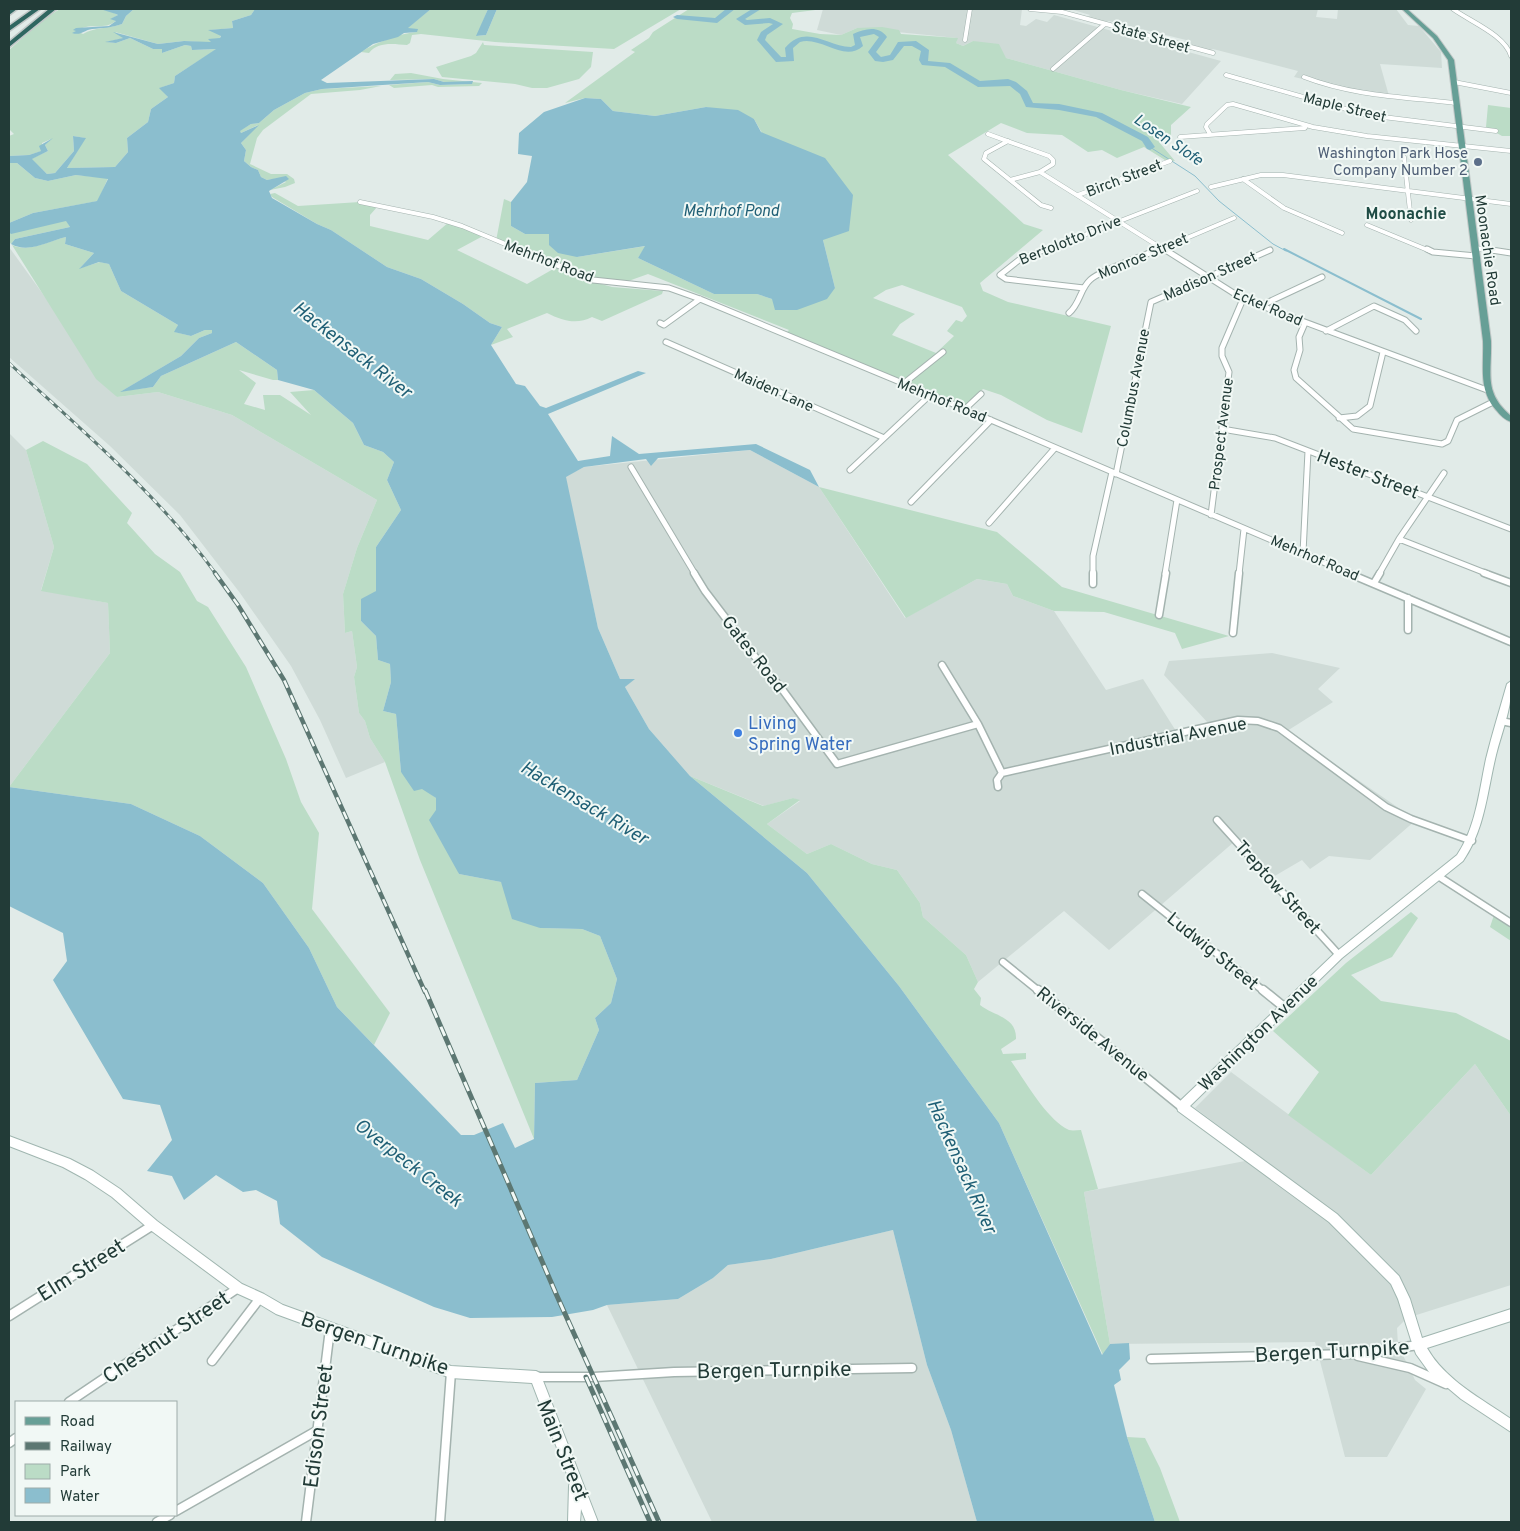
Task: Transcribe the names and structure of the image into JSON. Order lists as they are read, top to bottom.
{
  "streets": {
    "main road": ["Moonachie Road"],
    "street": [
      "State Street",
      "Maple Street",
      "Birch Street",
      "Bertolotto Drive",
      "Monroe Street",
      "Mehrhof Road",
      "Madison Street",
      "Eckel Road",
      "Columbus Avenue",
      "Maiden Lane",
      "Prospect Avenue",
      "Hester Street",
      "Gates Road",
      "Industrial Avenue",
      "Treptow Street",
      "Ludwig Street",
      "Washington Avenue",
      "Riverside Avenue",
      "Elm Street",
      "Chestnut Street",
      "Bergen Turnpike",
      "Edison Street",
      "Main Street"
    ]
  },
  "crossings": [
    ["Maple Street", "Moonachie Road"],
    ["Birch Street", "Eckel Road"],
    ["Bertolotto Drive", "Monroe Street"],
    ["Bertolotto Drive", "Eckel Road"],
    ["Moonachie Road", "Eckel Road"],
    ["Monroe Street", "Eckel Road"],
    ["Mehrhof Road", "Columbus Avenue"],
    ["Mehrhof Road", "Prospect Avenue"],
    ["Madison Street", "Eckel Road"],
    ["Madison Street", "Columbus Avenue"],
    ["Eckel Road", "Prospect Avenue"],
    ["Prospect Avenue", "Hester Street"],
    ["Industrial Avenue", "Washington Avenue"],
    ["Treptow Street", "Washington Avenue"],
    ["Ludwig Street", "Washington Avenue"],
    ["Washington Avenue", "Riverside Avenue"],
    ["Washington Avenue", "Bergen Turnpike"],
    ["Elm Street", "Bergen Turnpike"],
    ["Chestnut Street", "Bergen Turnpike"],
    ["Bergen Turnpike", "Edison Street"],
    ["Bergen Turnpike", "Main Street"]
  ],
  "districts": ["Moonachie"],
  "water": [
    "Losen Slofe",
    "Mehrhof Pond",
    "Hackensack River",
    "Overpeck Creek"
  ],
  "places": ["Washington Park Hose Company Number 2", "Living Spring Water"],
  "legend": [
    "Road",
    "Railway",
    "Park",
    "Water"
  ]
}
